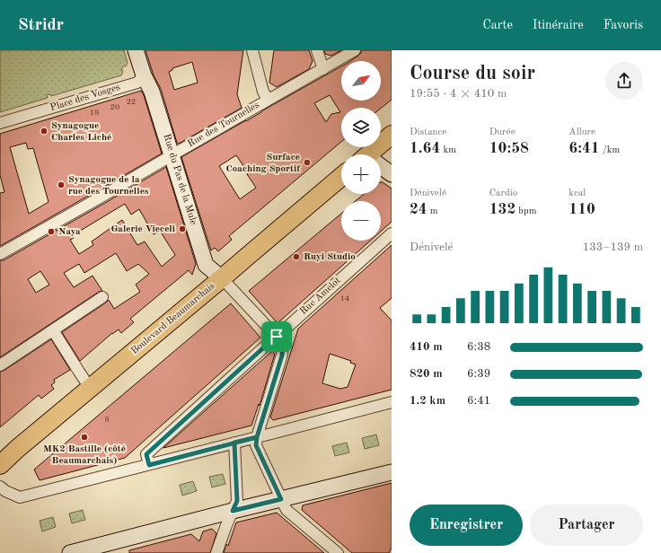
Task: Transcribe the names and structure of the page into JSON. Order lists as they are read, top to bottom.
{
  "streets": {
    "main road": ["Boulevard Beaumarchais"],
    "street": [
      "Place des Vosges",
      "Rue des Tournelles",
      "Rue du Pas de la Mule",
      "Rue Amelot"
    ]
  },
  "crossings": [
    ["Place des Vosges", "Rue du Pas de la Mule"],
    ["Rue des Tournelles", "Rue du Pas de la Mule"],
    ["Rue du Pas de la Mule", "Boulevard Beaumarchais"]
  ],
  "places": [
    "Synagogue Charles Liché",
    "Surface Coaching Sportif",
    "Synagogue de la rue des Tournelles",
    "Galerie Vieceli",
    "Naya",
    "Ruyi Studio",
    "MK2 Bastille (côté Beaumarchais)"
  ],
  "house_numbers": [
    "22",
    "20",
    "18",
    "14",
    "8"
  ],
  "north": "top right",
  "page": {
    "header": "Stridr",
    "nav": ["Carte", "Itinéraire", "Favoris"],
    "heading": ["Course du soir", "19:55 · 4 × 410 m"],
    "map_buttons": ["+", "−"],
    "stats": [
      ["Distance", "1.64 km"],
      ["Durée", "10:58"],
      ["Allure", "6:41 /km"],
      ["Dénivelé", "24 m"],
      ["Cardio", "132 bpm"],
      ["kcal", "110"]
    ],
    "chart": ["Dénivelé", "133–139 m"],
    "list": [
      {
        "name": "410 m",
        "note": "6:38"
      },
      {
        "name": "820 m",
        "note": "6:39"
      },
      {
        "name": "1.2 km",
        "note": "6:41"
      }
    ],
    "buttons": ["Enregistrer", "Partager"]
  }
}
